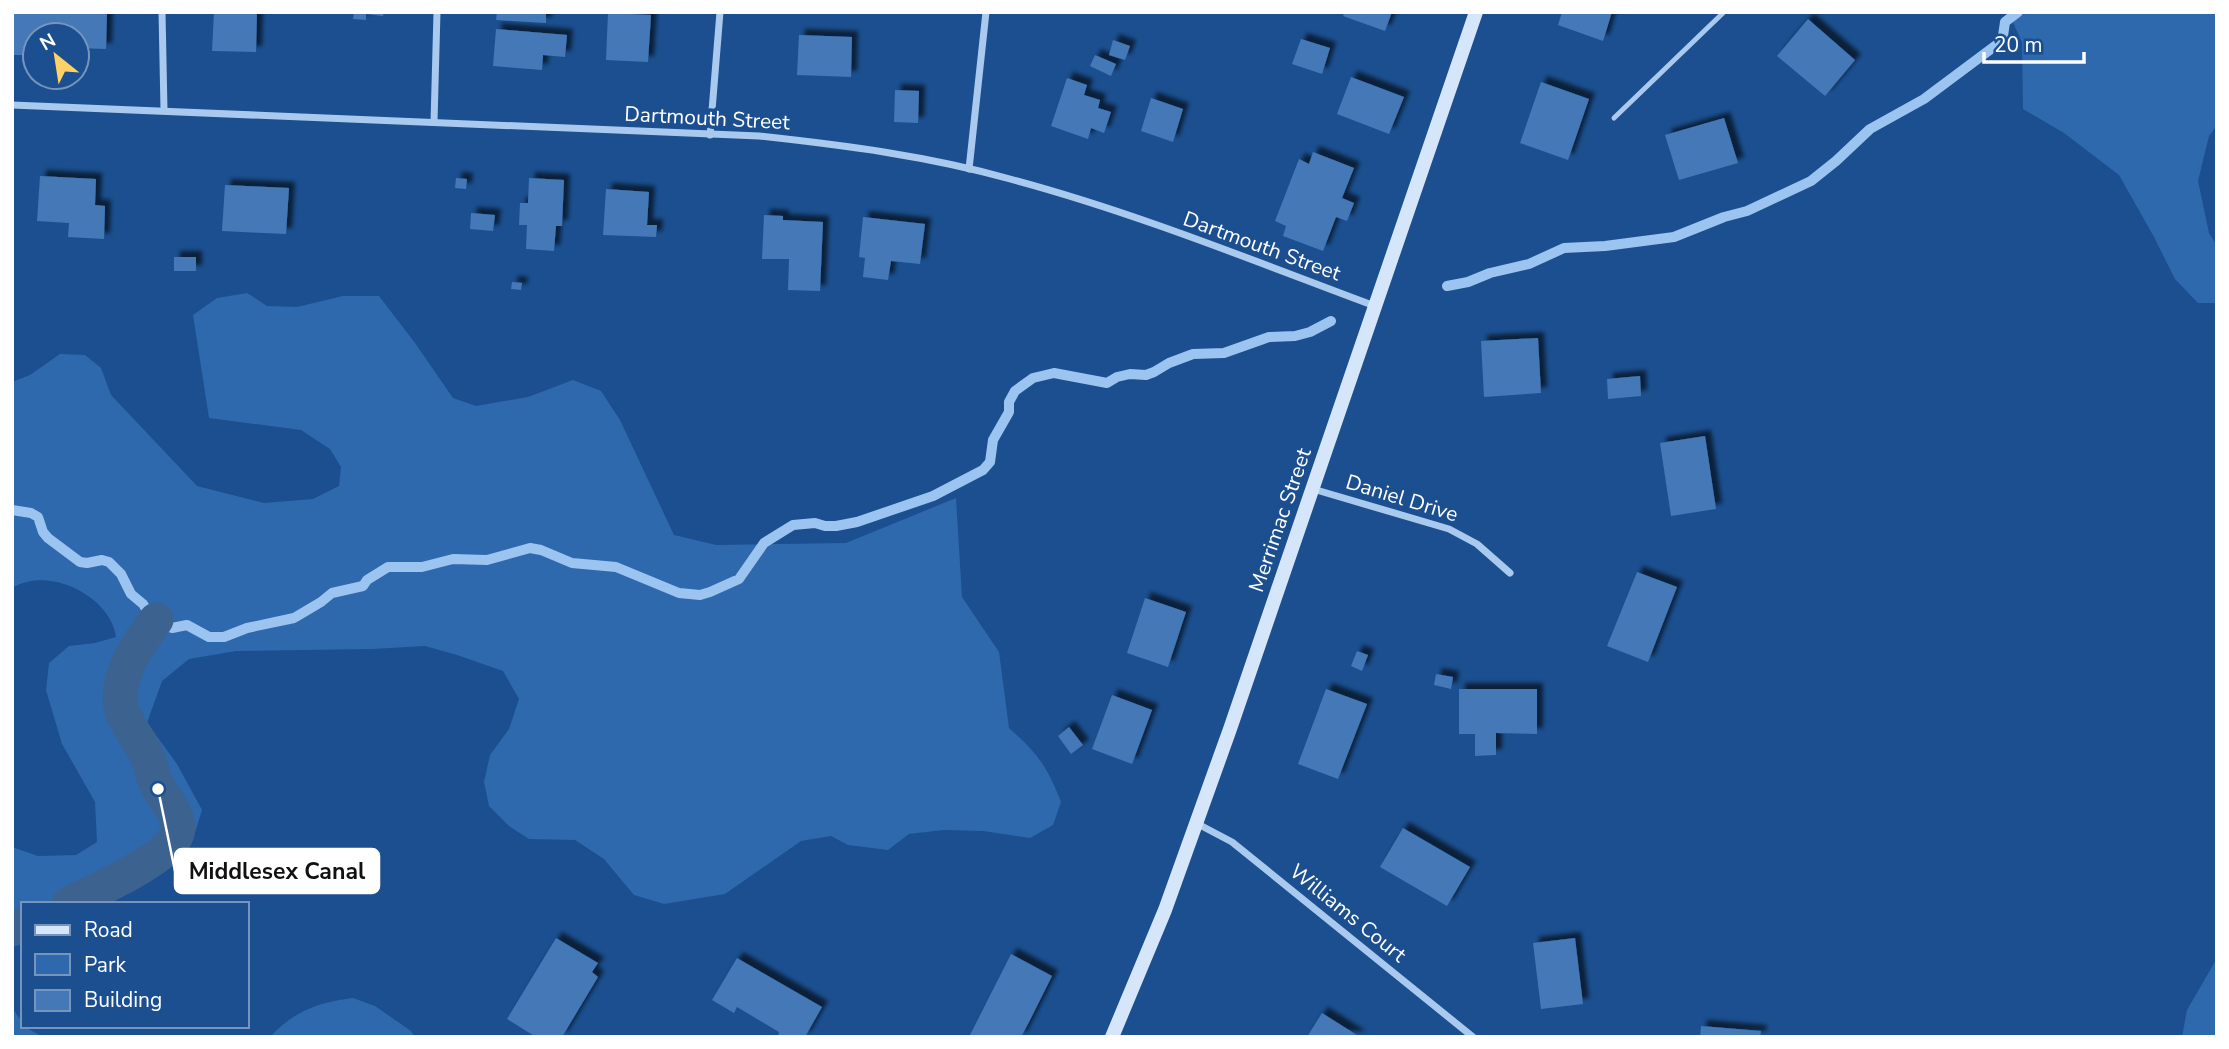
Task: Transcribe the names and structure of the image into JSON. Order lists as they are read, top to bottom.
{
  "streets": {
    "main road": ["Merrimac Street"],
    "street": ["Dartmouth Street", "Daniel Drive", "Williams Court"]
  },
  "crossings": [
    ["Dartmouth Street", "Merrimac Street"],
    ["Daniel Drive", "Merrimac Street"],
    ["Merrimac Street", "Williams Court"]
  ],
  "places": ["Middlesex Canal"],
  "legend": ["Road", "Park", "Building"],
  "scale_bar": "20 m",
  "north": "top left"
}
